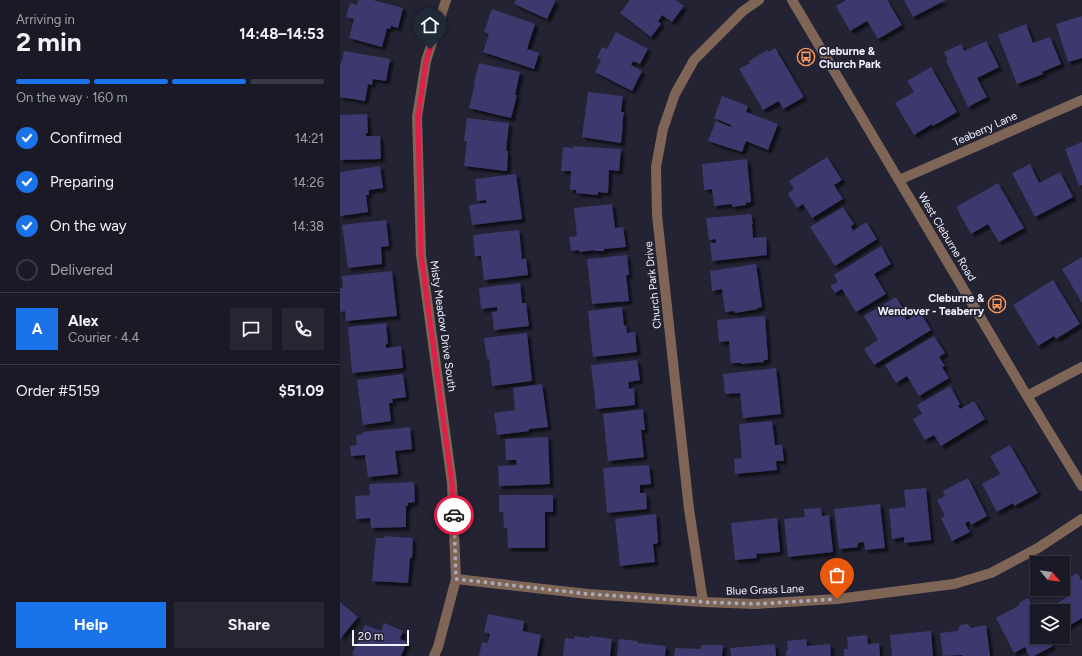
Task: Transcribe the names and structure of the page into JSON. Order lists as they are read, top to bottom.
{
  "streets": {
    "street": [
      "Teaberry Lane",
      "West Cleburne Road",
      "Church Park Drive",
      "Misty Meadow Drive South",
      "Blue Grass Lane"
    ]
  },
  "crossings": [
    ["Teaberry Lane", "West Cleburne Road"],
    ["Church Park Drive", "Blue Grass Lane"],
    ["Misty Meadow Drive South", "Blue Grass Lane"]
  ],
  "places": {
    "bus stop": ["Cleburne & Church Park", "Cleburne & Wendover - Teaberry"]
  },
  "scale_bar": "20 m",
  "north": "bottom right",
  "page": {
    "heading": ["2 min", "Arriving in", "14:48–14:53"],
    "panel": [
      "Alex",
      "Courier · 4.4",
      "Order #5159",
      "$51.09"
    ],
    "bar": "On the way · 160 m",
    "list": [
      ["Confirmed", "14:21"],
      ["Preparing", "14:26"],
      ["On the way", "14:38"],
      "Delivered"
    ],
    "round": "A",
    "buttons": ["Help", "Share"],
    "scale": "20 m"
  }
}
